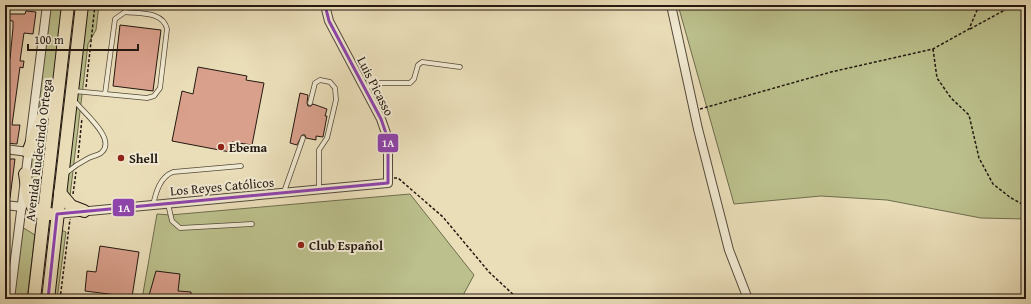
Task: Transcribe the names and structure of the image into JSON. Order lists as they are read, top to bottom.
{
  "streets": {
    "main road": ["Avenida Rudecindo Ortega"],
    "street": ["Luis Picasso", "Los Reyes Católicos"]
  },
  "crossings": [
    ["Luis Picasso", "Los Reyes Católicos"]
  ],
  "places": ["Ebema", "Shell", "Club Español"],
  "lines": ["transit line 1A"],
  "scale_bar": "100 m"
}
